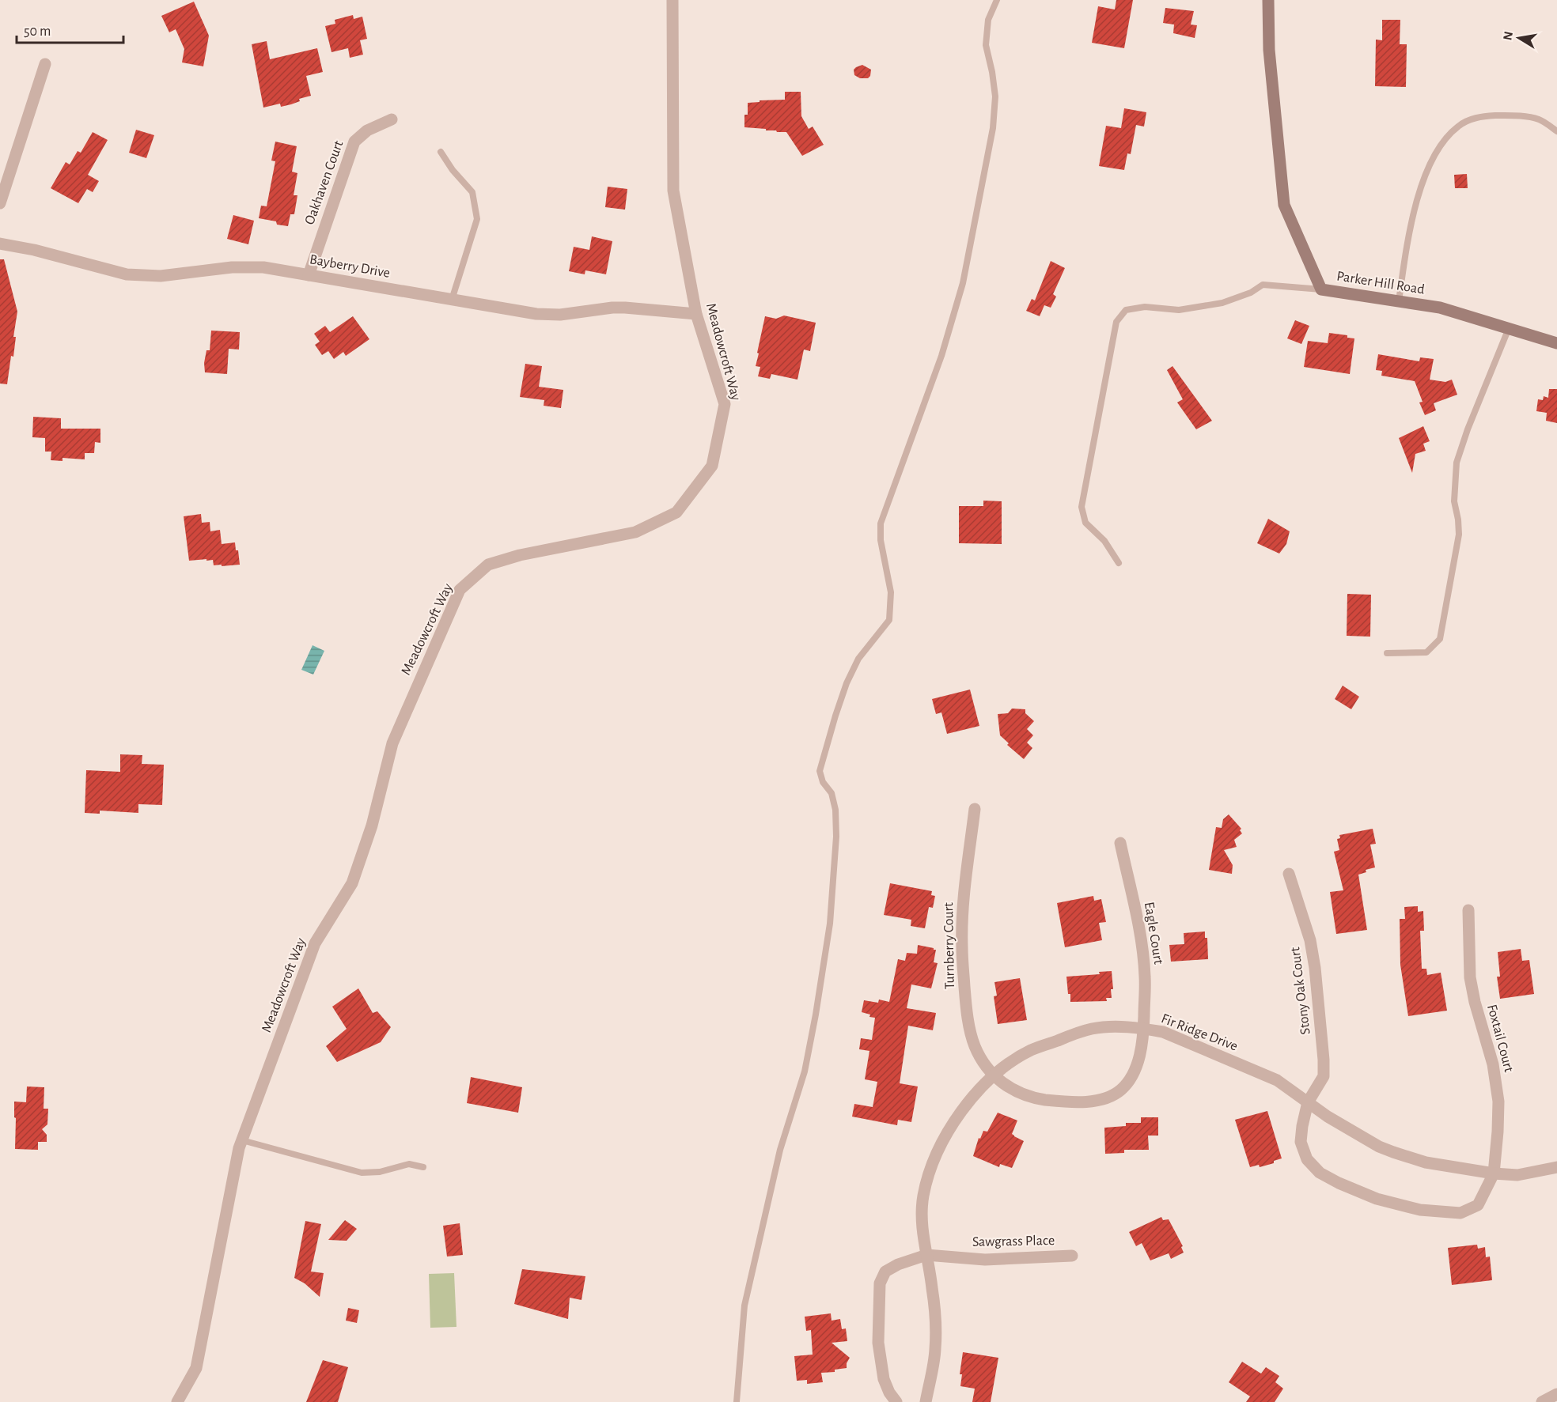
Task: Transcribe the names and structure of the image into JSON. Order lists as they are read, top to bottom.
{
  "streets": {
    "street": [
      "Oakhaven Court",
      "Bayberry Drive",
      "Parker Hill Road",
      "Meadowcroft Way",
      "Eagle Court",
      "Turnberry Court",
      "Stony Oak Court",
      "Fir Ridge Drive",
      "Foxtail Court",
      "Sawgrass Place"
    ]
  },
  "crossings": [
    ["Oakhaven Court", "Bayberry Drive"],
    ["Bayberry Drive", "Meadowcroft Way"],
    ["Eagle Court", "Turnberry Court"],
    ["Eagle Court", "Fir Ridge Drive"],
    ["Turnberry Court", "Fir Ridge Drive"],
    ["Stony Oak Court", "Fir Ridge Drive"],
    ["Stony Oak Court", "Foxtail Court"],
    ["Fir Ridge Drive", "Foxtail Court"],
    ["Fir Ridge Drive", "Sawgrass Place"]
  ],
  "scale_bar": "50 m",
  "north": "left"
}
